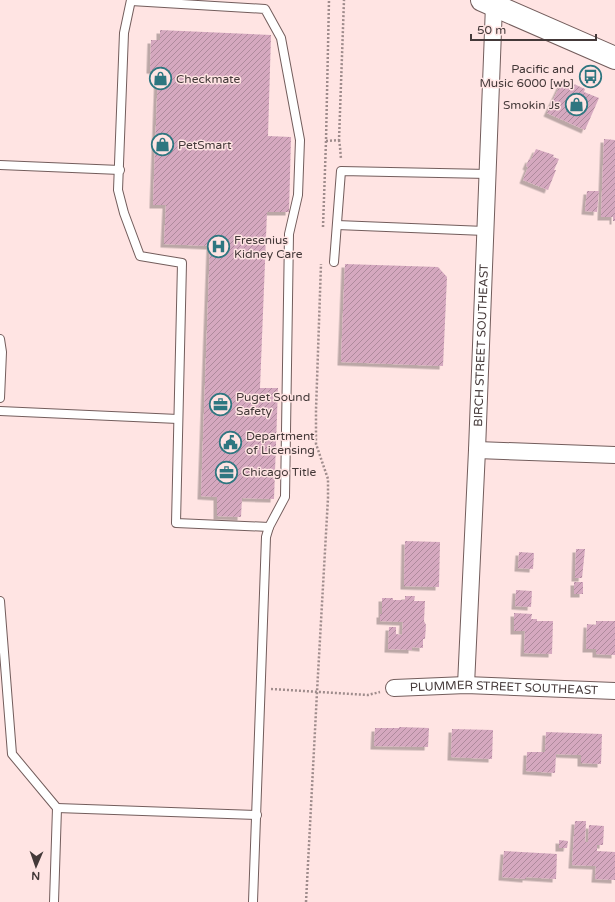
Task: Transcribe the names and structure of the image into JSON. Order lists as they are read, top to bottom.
{
  "streets": {
    "street": ["BIRCH STREET SOUTHEAST", "PLUMMER STREET SOUTHEAST"]
  },
  "crossings": [
    ["BIRCH STREET SOUTHEAST", "PLUMMER STREET SOUTHEAST"]
  ],
  "places": {
    "bus stop": ["Pacific and Music 6000 [wb]"],
    "shop": ["Checkmate", "Smokin Js", "PetSmart"],
    "hospital": ["Fresenius Kidney Care"],
    "office": ["Puget Sound Safety", "Chicago Title"],
    "public building": ["Department of Licensing"]
  },
  "scale_bar": "50 m",
  "north": "bottom"
}
